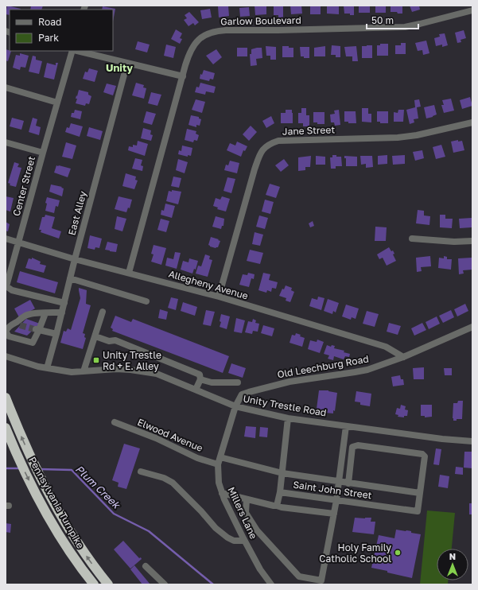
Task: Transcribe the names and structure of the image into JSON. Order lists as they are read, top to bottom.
{
  "streets": {
    "highway": ["Pennsylvania Turnpike"],
    "street": [
      "Garlow Boulevard",
      "Jane Street",
      "Center Street",
      "East Alley",
      "Allegheny Avenue",
      "Old Leechburg Road",
      "Unity Trestle Road",
      "Elwood Avenue",
      "Saint John Street",
      "Millers Lane"
    ]
  },
  "crossings": [
    ["Garlow Boulevard", "Allegheny Avenue"],
    ["Jane Street", "Allegheny Avenue"],
    ["Center Street", "East Alley"],
    ["Center Street", "Allegheny Avenue"],
    ["East Alley", "Allegheny Avenue"],
    ["East Alley", "Unity Trestle Road"],
    ["Allegheny Avenue", "Old Leechburg Road"],
    ["Old Leechburg Road", "Unity Trestle Road"],
    ["Old Leechburg Road", "Millers Lane"],
    ["Unity Trestle Road", "Saint John Street"],
    ["Unity Trestle Road", "Millers Lane"],
    ["Elwood Avenue", "Millers Lane"]
  ],
  "districts": ["Unity"],
  "water": ["Plum Creek"],
  "places": {
    "transit": ["Unity Trestle Rd + E. Alley"],
    "other": ["Holy Family Catholic School"]
  },
  "legend": ["Road", "Park"],
  "scale_bar": "50 m",
  "north": "top"
}
